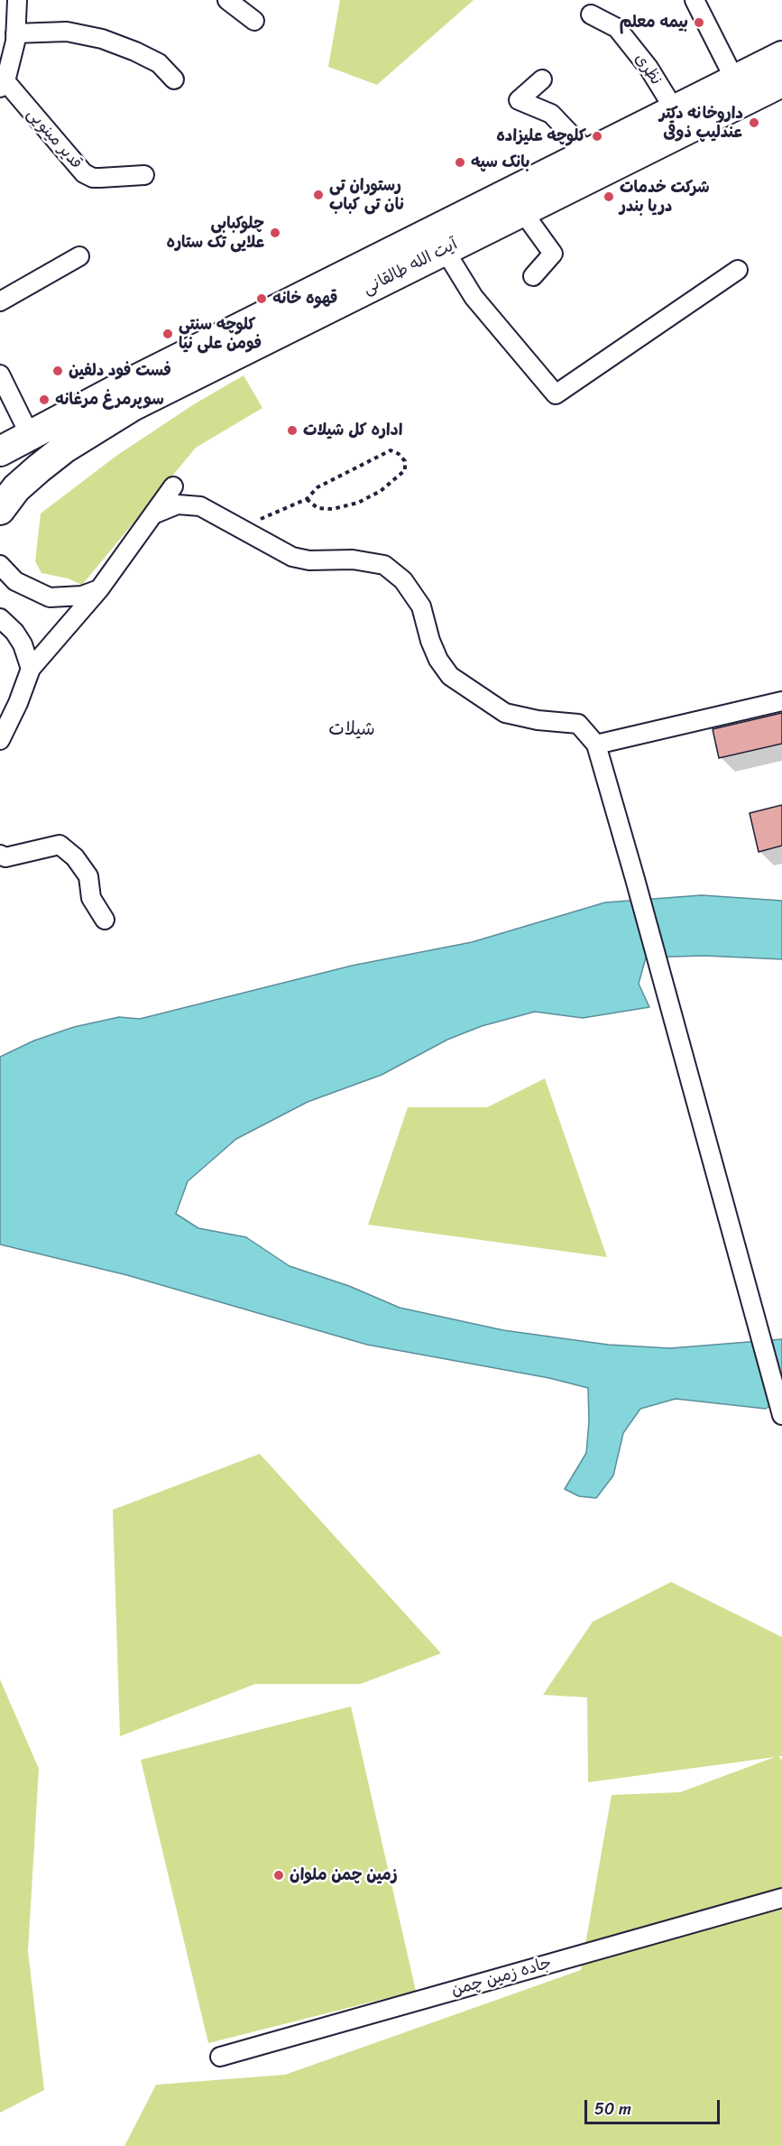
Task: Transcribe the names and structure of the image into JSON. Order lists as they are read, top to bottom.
{
  "streets": {
    "main road": ["آیت الله طالقانی"],
    "street": ["نظری", "قدیر مینویی", "جاده زمین چمن"]
  },
  "crossings": [
    ["نظری", "آیت الله طالقانی"]
  ],
  "districts": ["شیلات"],
  "places": [
    "بیمه معلم",
    "داروخانه دکتر عندلیپ ذوقی",
    "کلوچه علیزاده",
    "بانک سپه",
    "رستوران تی نان تی کباب",
    "شرکت خدمات دریا بندر",
    "چلوکبابی علایی تک ستاره",
    "قهوه خانه",
    "کلوچه سنتی فومن علی نیا",
    "فست فود دلفین",
    "سوپرمرغ مرغانه",
    "اداره کل شیلات",
    "زمین چمن ملوان"
  ],
  "scale_bar": "50 m"
}
